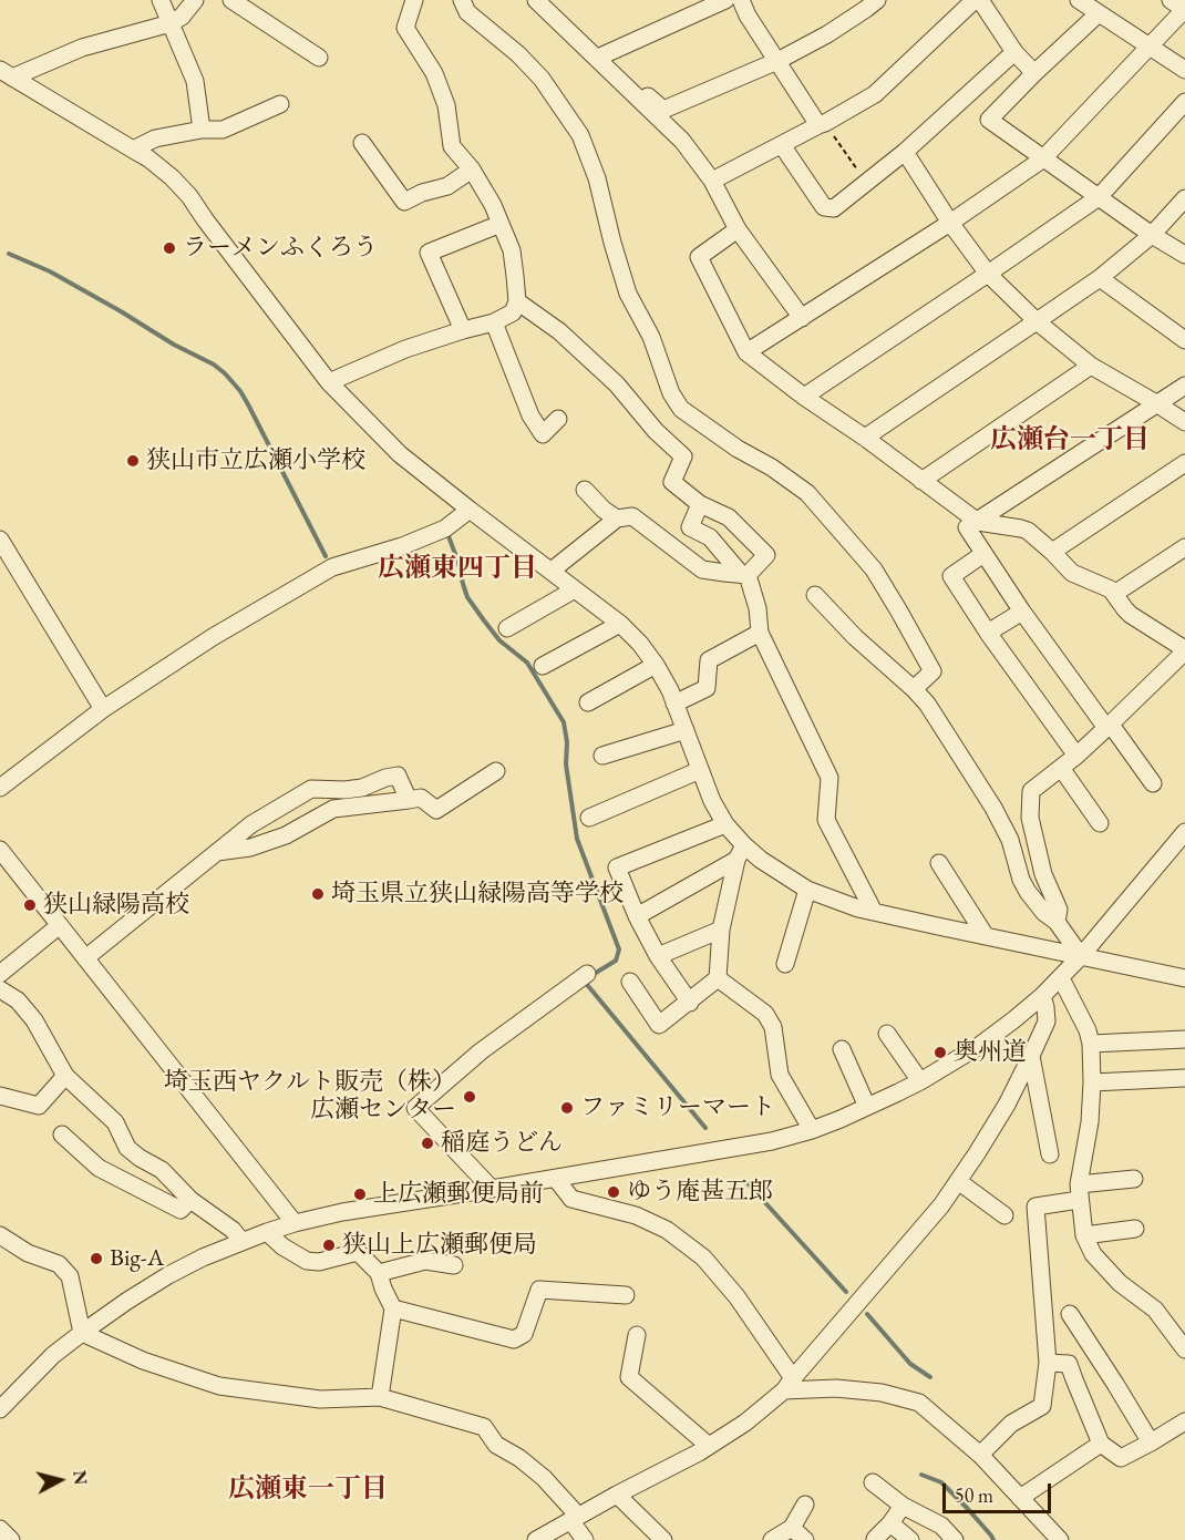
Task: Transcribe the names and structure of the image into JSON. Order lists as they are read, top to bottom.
{
  "districts": ["広瀬台一丁目", "広瀬東四丁目", "広瀬東一丁目"],
  "places": [
    "ラーメンふくろう",
    "狭山市立広瀬小学校",
    "埼玉県立狭山緑陽高等学校",
    "狭山緑陽高校",
    "奥州道",
    "埼玉西ヤクルト販売（株） 広瀬センター",
    "ファミリーマート",
    "稲庭うどん",
    "ゆう庵甚五郎",
    "上広瀬郵便局前",
    "狭山上広瀬郵便局",
    "Big-A"
  ],
  "scale_bar": "50 m",
  "north": "right"
}
